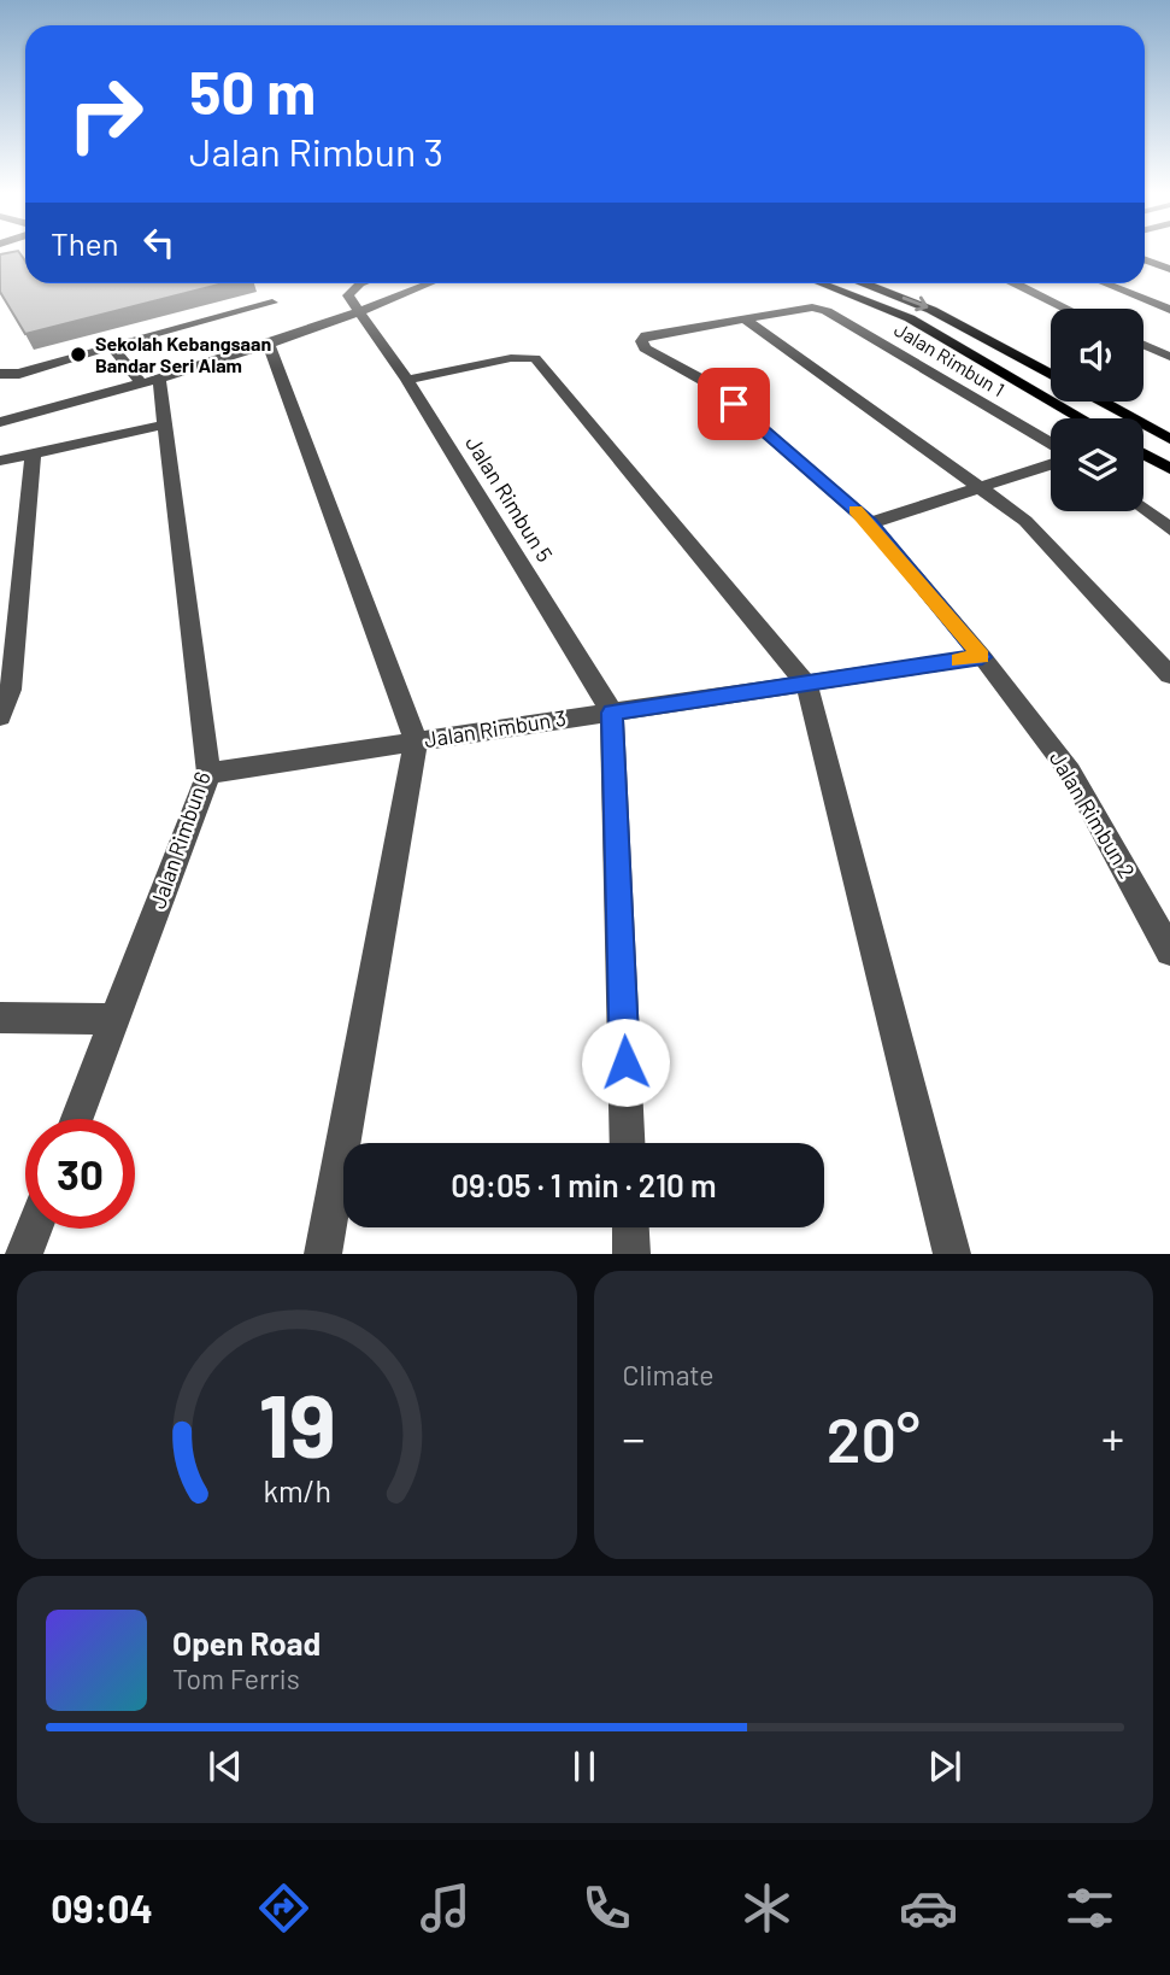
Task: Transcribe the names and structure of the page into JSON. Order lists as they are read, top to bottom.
{
  "streets": {
    "street": [
      "Jalan Rimbun 1",
      "Jalan Rimbun 5",
      "Jalan Rimbun 3",
      "Jalan Rimbun 2",
      "Jalan Rimbun 6"
    ]
  },
  "crossings": [
    ["Jalan Rimbun 1", "Jalan Rimbun 2"],
    ["Jalan Rimbun 5", "Jalan Rimbun 3"],
    ["Jalan Rimbun 3", "Jalan Rimbun 2"],
    ["Jalan Rimbun 3", "Jalan Rimbun 6"]
  ],
  "places": ["Sekolah Kebangsaan Bandar Seri Alam"],
  "page": {
    "turn": ["50 m", "Jalan Rimbun 3"],
    "then": "Then",
    "limit": "30",
    "trip": "09:05 · 1 min · 210 m",
    "tile": "Climate",
    "heat": ["−", "20°", "+"],
    "song": ["Open Road", "Tom Ferris"],
    "tabs": "09:04",
    "gauge": ["19", "km/h"]
  }
}
